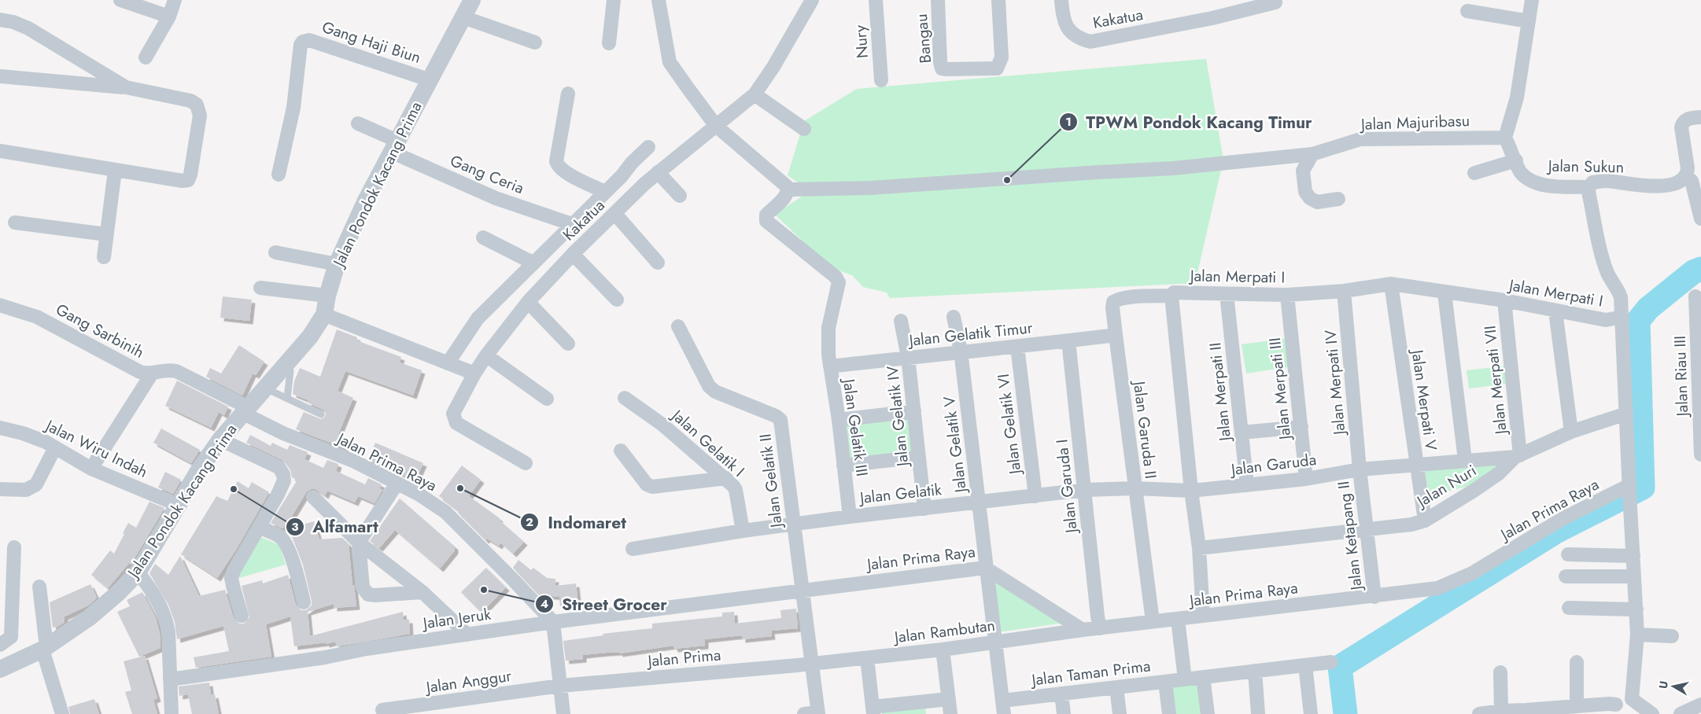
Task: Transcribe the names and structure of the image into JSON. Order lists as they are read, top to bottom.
{
  "streets": {
    "street": [
      "Kakatua",
      "Bangau",
      "Nury",
      "Gang Haji Biun",
      "Jalan Majuribasu",
      "Jalan Sukun",
      "Gang Ceria",
      "Jalan Pondok Kacang Prima",
      "Jalan Merpati I",
      "Gang Sarbinih",
      "Jalan Gelatik Timur",
      "Jalan Riau III",
      "Jalan Merpati VII",
      "Jalan Merpati IV",
      "Jalan Merpati III",
      "Jalan Merpati II",
      "Jalan Merpati V",
      "Jalan Gelatik IV",
      "Jalan Gelatik VI",
      "Jalan Gelatik III",
      "Jalan Garuda II",
      "Jalan Gelatik I",
      "Jalan Gelatik V",
      "Jalan Wiru Indah",
      "Jalan Prima Raya",
      "Jalan Garuda",
      "Jalan Gelatik II",
      "Jalan Garuda I",
      "Jalan Nuri",
      "Jalan Gelatik",
      "Jalan Ketapang II",
      "Jalan Jeruk",
      "Jalan Rambutan",
      "Jalan Prima",
      "Jalan Taman Prima",
      "Jalan Anggur"
    ]
  },
  "crossings": [
    ["Gang Haji Biun", "Jalan Pondok Kacang Prima"],
    ["Jalan Majuribasu", "Jalan Sukun"],
    ["Jalan Majuribasu", "Jalan Gelatik III"],
    ["Gang Ceria", "Jalan Pondok Kacang Prima"],
    ["Jalan Pondok Kacang Prima", "Gang Sarbinih"],
    ["Jalan Pondok Kacang Prima", "Jalan Wiru Indah"],
    ["Jalan Pondok Kacang Prima", "Jalan Prima Raya"],
    ["Jalan Merpati I", "Jalan Merpati VII"],
    ["Jalan Merpati I", "Jalan Merpati IV"],
    ["Jalan Merpati I", "Jalan Merpati III"],
    ["Jalan Merpati I", "Jalan Merpati II"],
    ["Jalan Merpati I", "Jalan Merpati V"],
    ["Jalan Merpati I", "Jalan Garuda II"],
    ["Jalan Merpati I", "Jalan Prima Raya"],
    ["Jalan Merpati I", "Jalan Garuda"],
    ["Jalan Merpati I", "Jalan Nuri"],
    ["Gang Sarbinih", "Jalan Prima Raya"],
    ["Jalan Gelatik Timur", "Jalan Gelatik IV"],
    ["Jalan Gelatik Timur", "Jalan Gelatik VI"],
    ["Jalan Gelatik Timur", "Jalan Gelatik III"],
    ["Jalan Gelatik Timur", "Jalan Garuda II"],
    ["Jalan Gelatik Timur", "Jalan Gelatik V"],
    ["Jalan Gelatik Timur", "Jalan Garuda I"],
    ["Jalan Merpati VII", "Jalan Garuda"],
    ["Jalan Merpati VII", "Jalan Nuri"],
    ["Jalan Merpati IV", "Jalan Garuda"],
    ["Jalan Merpati IV", "Jalan Ketapang II"],
    ["Jalan Merpati III", "Jalan Garuda"],
    ["Jalan Merpati II", "Jalan Garuda"],
    ["Jalan Merpati V", "Jalan Garuda"],
    ["Jalan Merpati V", "Jalan Nuri"],
    ["Jalan Gelatik IV", "Jalan Gelatik"],
    ["Jalan Gelatik VI", "Jalan Garuda"],
    ["Jalan Gelatik VI", "Jalan Gelatik"],
    ["Jalan Gelatik III", "Jalan Gelatik"],
    ["Jalan Garuda II", "Jalan Prima Raya"],
    ["Jalan Garuda II", "Jalan Garuda"],
    ["Jalan Gelatik I", "Jalan Gelatik"],
    ["Jalan Gelatik V", "Jalan Prima Raya"],
    ["Jalan Gelatik V", "Jalan Gelatik"],
    ["Jalan Gelatik V", "Jalan Rambutan"],
    ["Jalan Gelatik V", "Jalan Taman Prima"],
    ["Jalan Prima Raya", "Jalan Gelatik II"],
    ["Jalan Prima Raya", "Jalan Garuda I"],
    ["Jalan Prima Raya", "Jalan Ketapang II"],
    ["Jalan Prima Raya", "Jalan Jeruk"],
    ["Jalan Prima Raya", "Jalan Rambutan"],
    ["Jalan Garuda", "Jalan Garuda I"],
    ["Jalan Garuda", "Jalan Nuri"],
    ["Jalan Garuda", "Jalan Gelatik"],
    ["Jalan Garuda", "Jalan Ketapang II"],
    ["Jalan Gelatik II", "Jalan Gelatik"],
    ["Jalan Gelatik II", "Jalan Rambutan"],
    ["Jalan Gelatik II", "Jalan Prima"],
    ["Jalan Nuri", "Jalan Ketapang II"],
    ["Jalan Rambutan", "Jalan Prima"],
    ["Jalan Prima", "Jalan Anggur"]
  ],
  "places": [
    "TPWM Pondok Kacang Timur",
    "Indomaret",
    "Alfamart",
    "Street Grocer"
  ],
  "north": "left"
}
